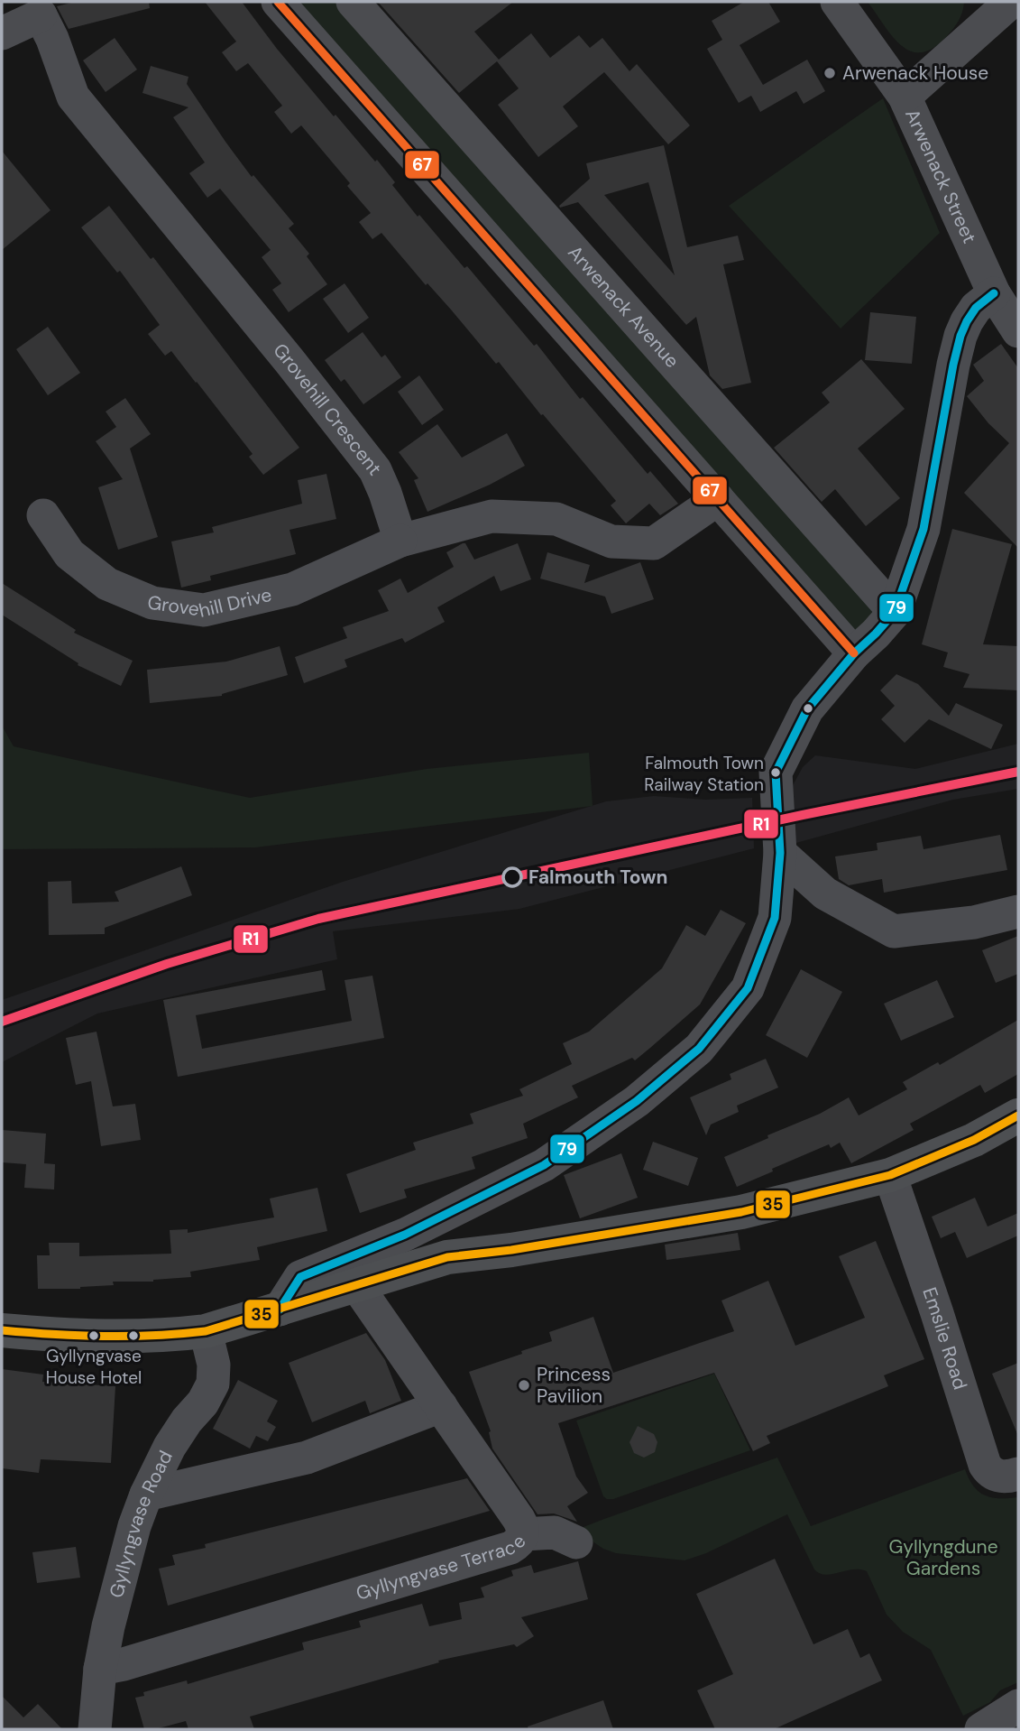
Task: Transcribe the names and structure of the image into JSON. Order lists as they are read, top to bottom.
{
  "streets": {
    "street": [
      "Arwenack Street",
      "Arwenack Avenue",
      "Grovehill Crescent",
      "Grovehill Drive",
      "Emslie Road",
      "Gyllyngvase Road",
      "Gyllyngvase Terrace"
    ]
  },
  "crossings": [
    ["Grovehill Crescent", "Grovehill Drive"],
    ["Gyllyngvase Road", "Gyllyngvase Terrace"]
  ],
  "parks": ["Gyllyngdune Gardens"],
  "places": [
    "Arwenack House",
    "Falmouth Town Railway Station",
    "Falmouth Town",
    "Gyllyngvase House Hotel",
    "Princess Pavilion"
  ],
  "lines": [
    "transit line 67",
    "transit line 79",
    "transit line R1",
    "transit line 35"
  ]
}
